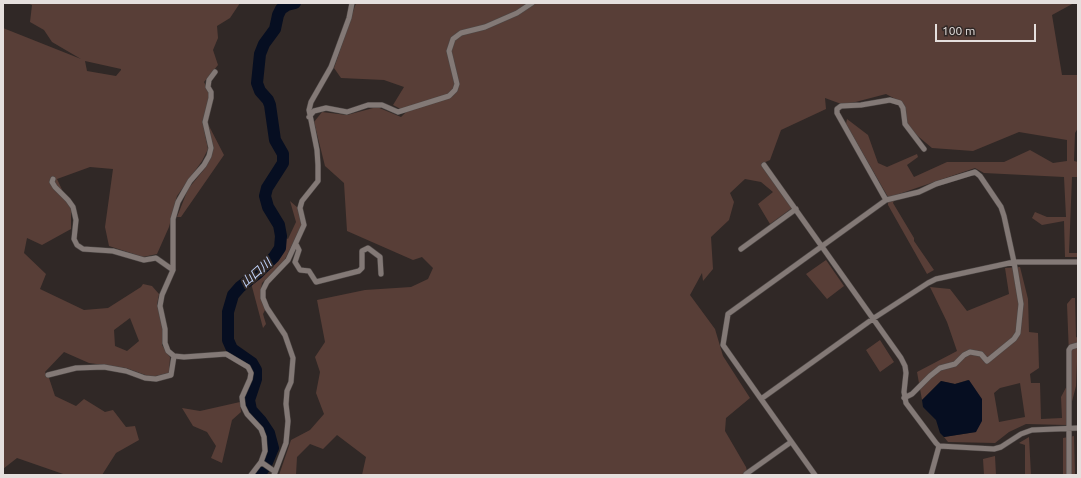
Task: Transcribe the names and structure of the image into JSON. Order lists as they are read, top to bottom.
{
  "water": ["山口川"],
  "scale_bar": "100 m"
}
